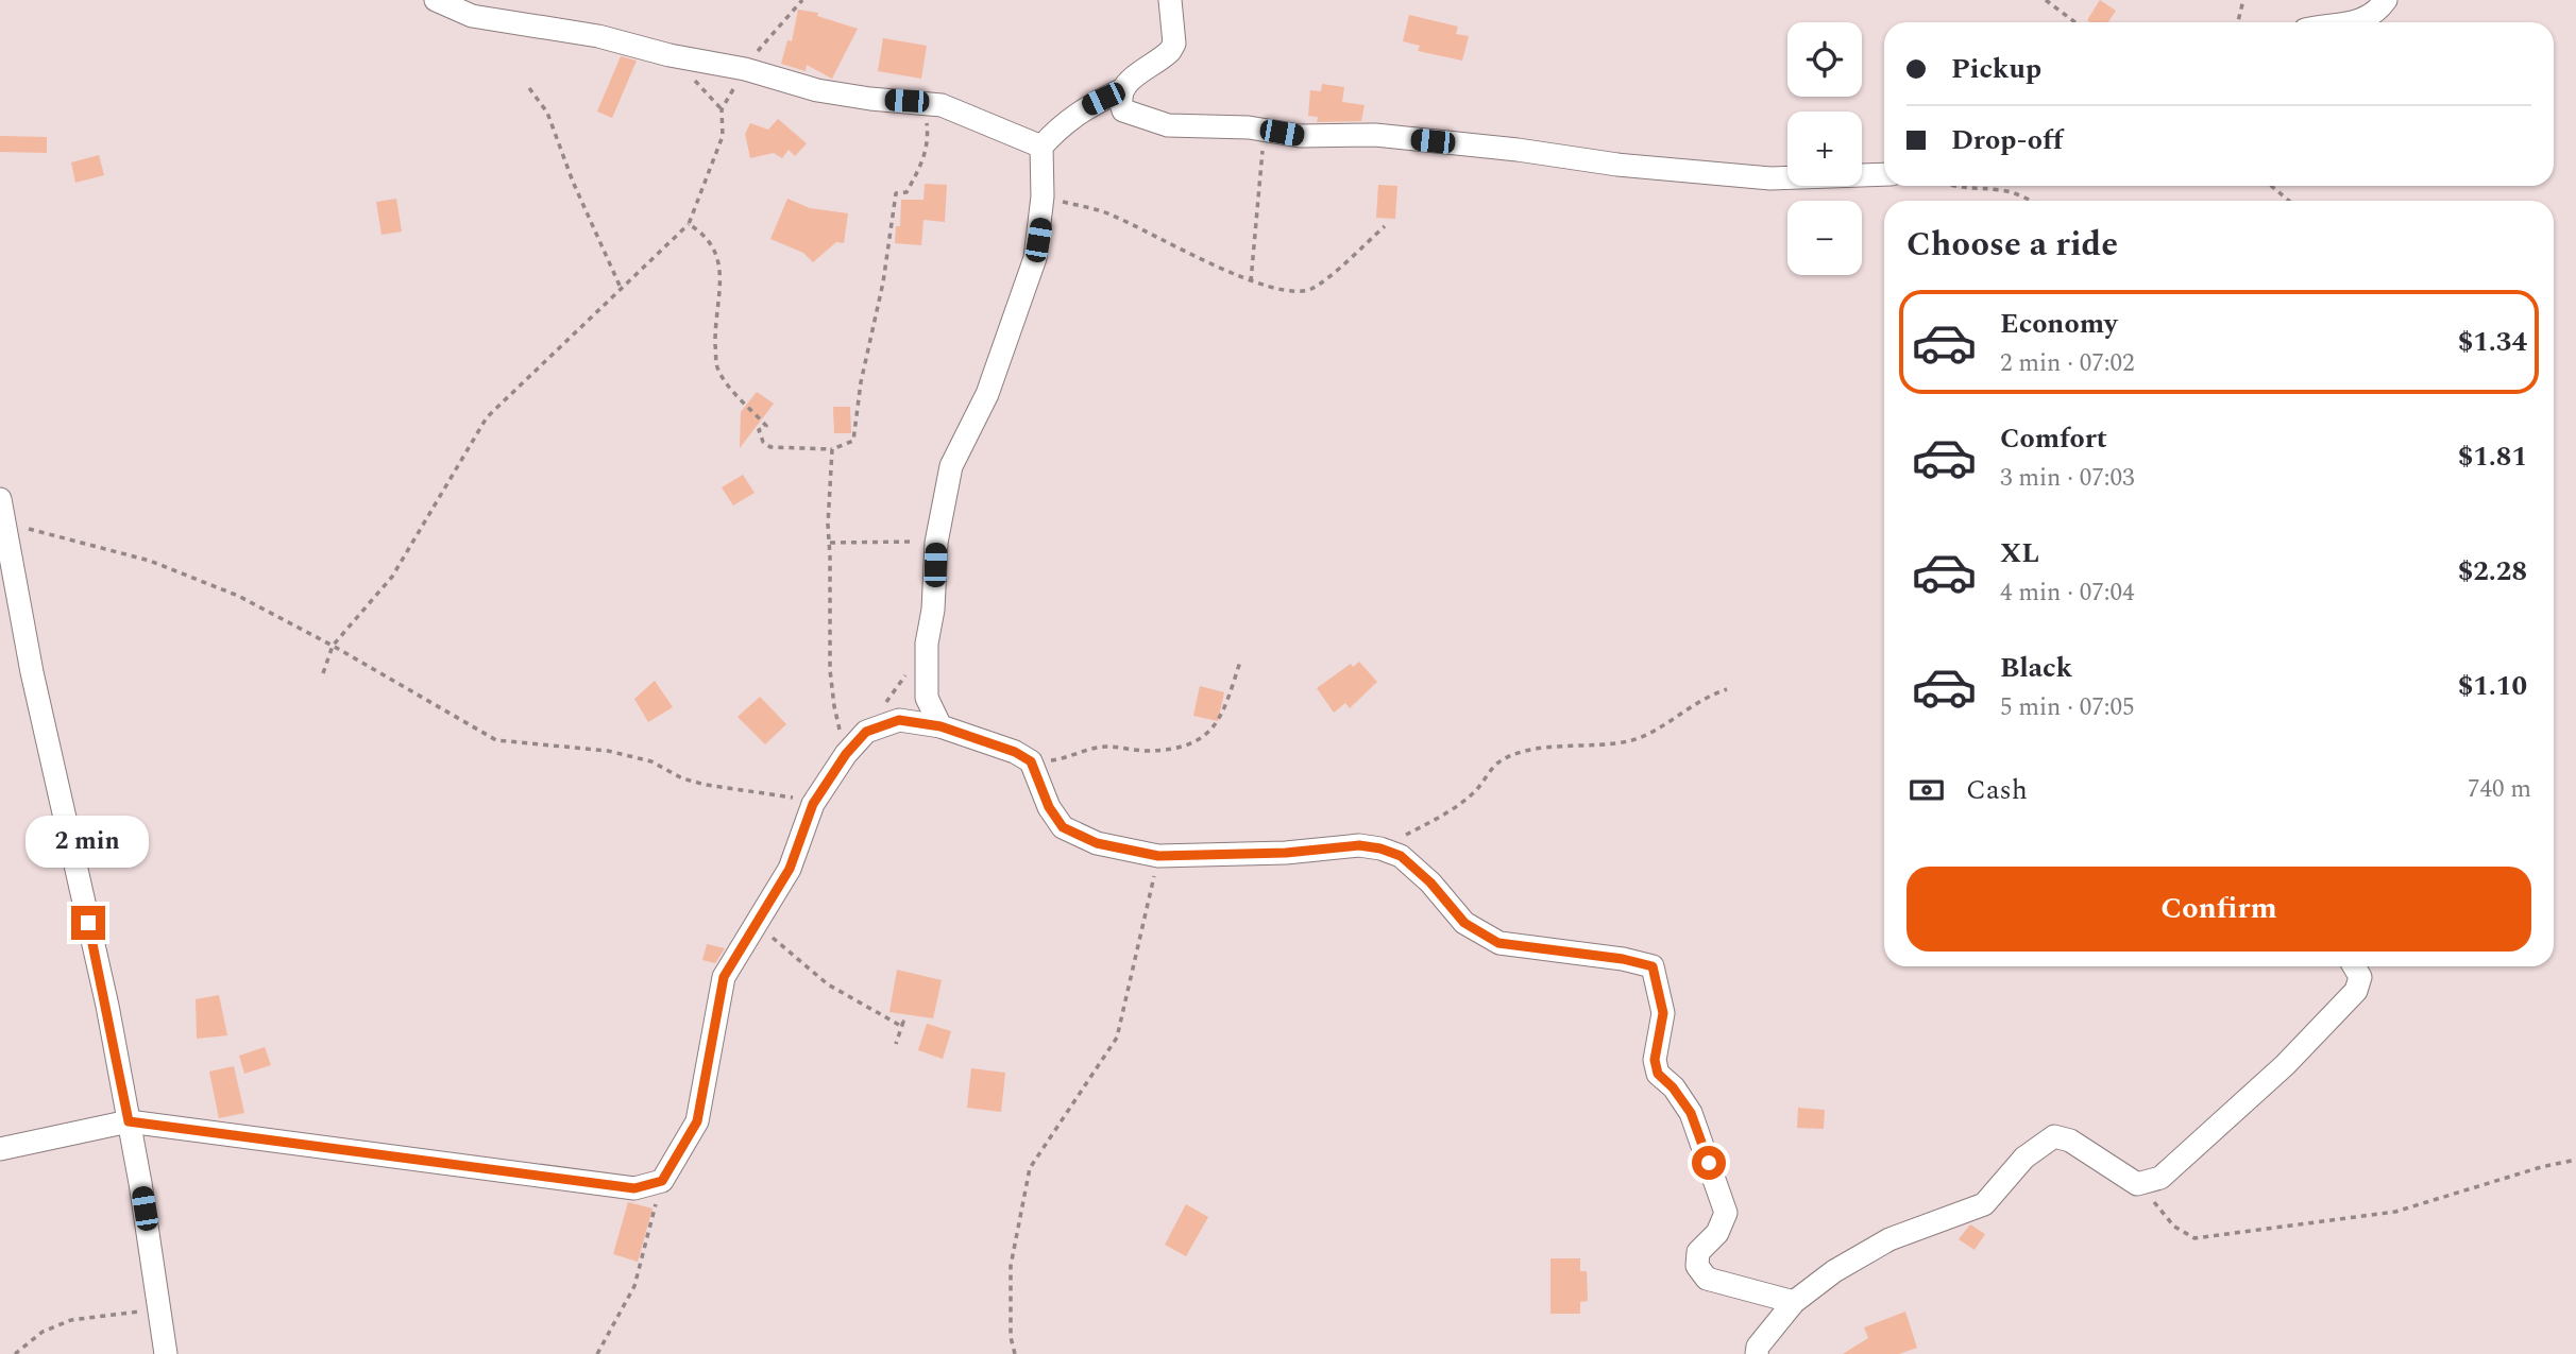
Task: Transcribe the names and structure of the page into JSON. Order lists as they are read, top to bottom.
{
  "page": {
    "map_buttons": ["+", "−"],
    "banner": ["Pickup", "Drop-off"],
    "heading": "Choose a ride",
    "list": [
      {
        "name": "Economy",
        "note": "2 min · 07:02",
        "value": "$1.34"
      },
      {
        "name": "Comfort",
        "note": "3 min · 07:03",
        "value": "$1.81"
      },
      {
        "name": "XL",
        "note": "4 min · 07:04",
        "value": "$2.28"
      },
      {
        "name": "Black",
        "note": "5 min · 07:05",
        "value": "$1.10"
      }
    ],
    "pay": ["Cash", "740 m"],
    "bubble": "2 min",
    "buttons": "Confirm"
  }
}
